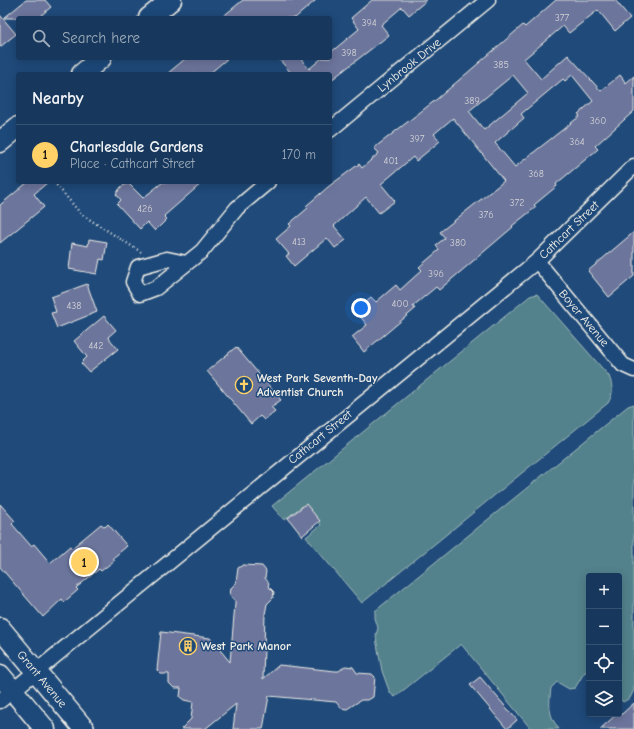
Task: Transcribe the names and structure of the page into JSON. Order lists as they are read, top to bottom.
{
  "streets": {
    "main road": ["Grant Avenue"],
    "street": ["Lynbrook Drive", "Cathcart Street", "Boyer Avenue"]
  },
  "crossings": [
    ["Cathcart Street", "Boyer Avenue"],
    ["Cathcart Street", "Grant Avenue"]
  ],
  "places": {
    "church": ["West Park Seventh-Day Adventist Church"],
    "building": ["West Park Manor"]
  },
  "house_numbers": [
    "377",
    "394",
    "398",
    "385",
    "389",
    "360",
    "397",
    "364",
    "401",
    "368",
    "372",
    "426",
    "376",
    "413",
    "380",
    "396",
    "400",
    "438",
    "442"
  ],
  "page": {
    "search": "Search here",
    "heading": "Nearby",
    "list": [
      {
        "mark": "1",
        "name": "Charlesdale Gardens",
        "note": "Place · Cathcart Street",
        "value": "170 m"
      }
    ],
    "pins": "1",
    "map_buttons": ["+", "−"]
  }
}
